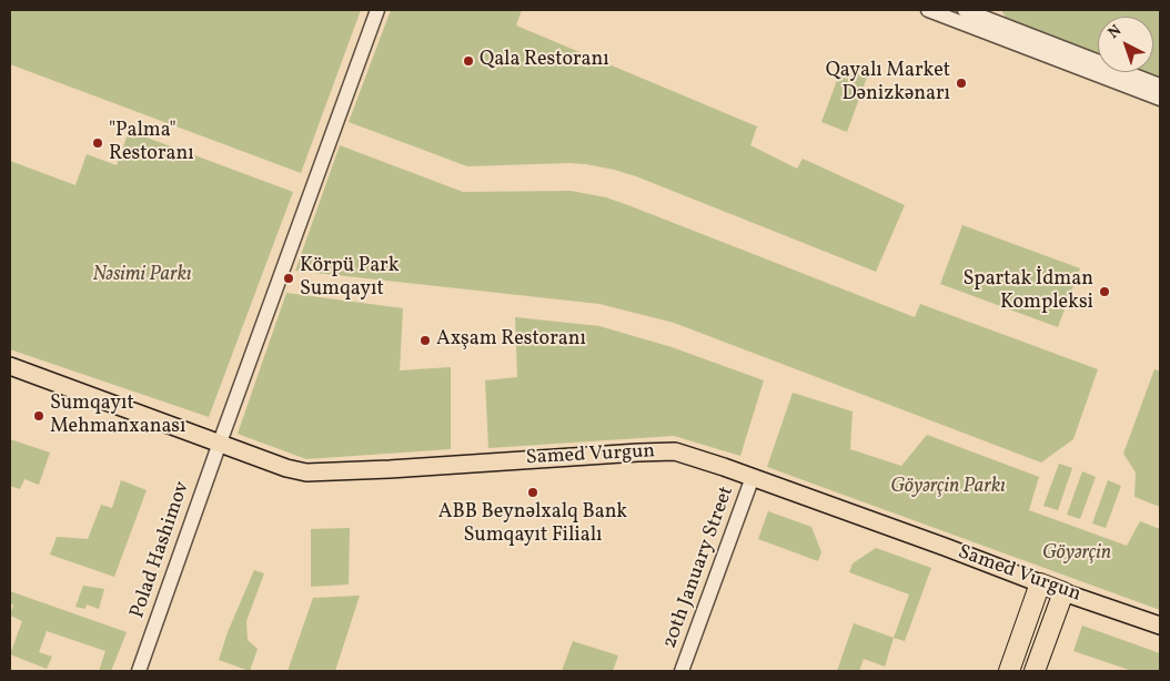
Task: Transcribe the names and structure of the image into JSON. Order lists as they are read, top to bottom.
{
  "streets": {
    "highway": ["Samed Vurgun"],
    "street": ["Polad Hashimov", "20th January Street"]
  },
  "crossings": [
    ["Samed Vurgun", "Polad Hashimov"],
    ["Samed Vurgun", "20th January Street"]
  ],
  "parks": ["Nəsimi Parkı", "Göyərçin Parkı", "Göyərçin"],
  "places": [
    "Qala Restoranı",
    "Qayalı Market Dənizkənarı",
    "\"Palma\" Restoranı",
    "Körpü Park Sumqayıt",
    "Spartak İdman Kompleksi",
    "Axşam Restoranı",
    "Sumqayıt Mehmanxanası",
    "ABB Beynəlxalq Bank Sumqayıt Filialı"
  ],
  "north": "top left"
}
